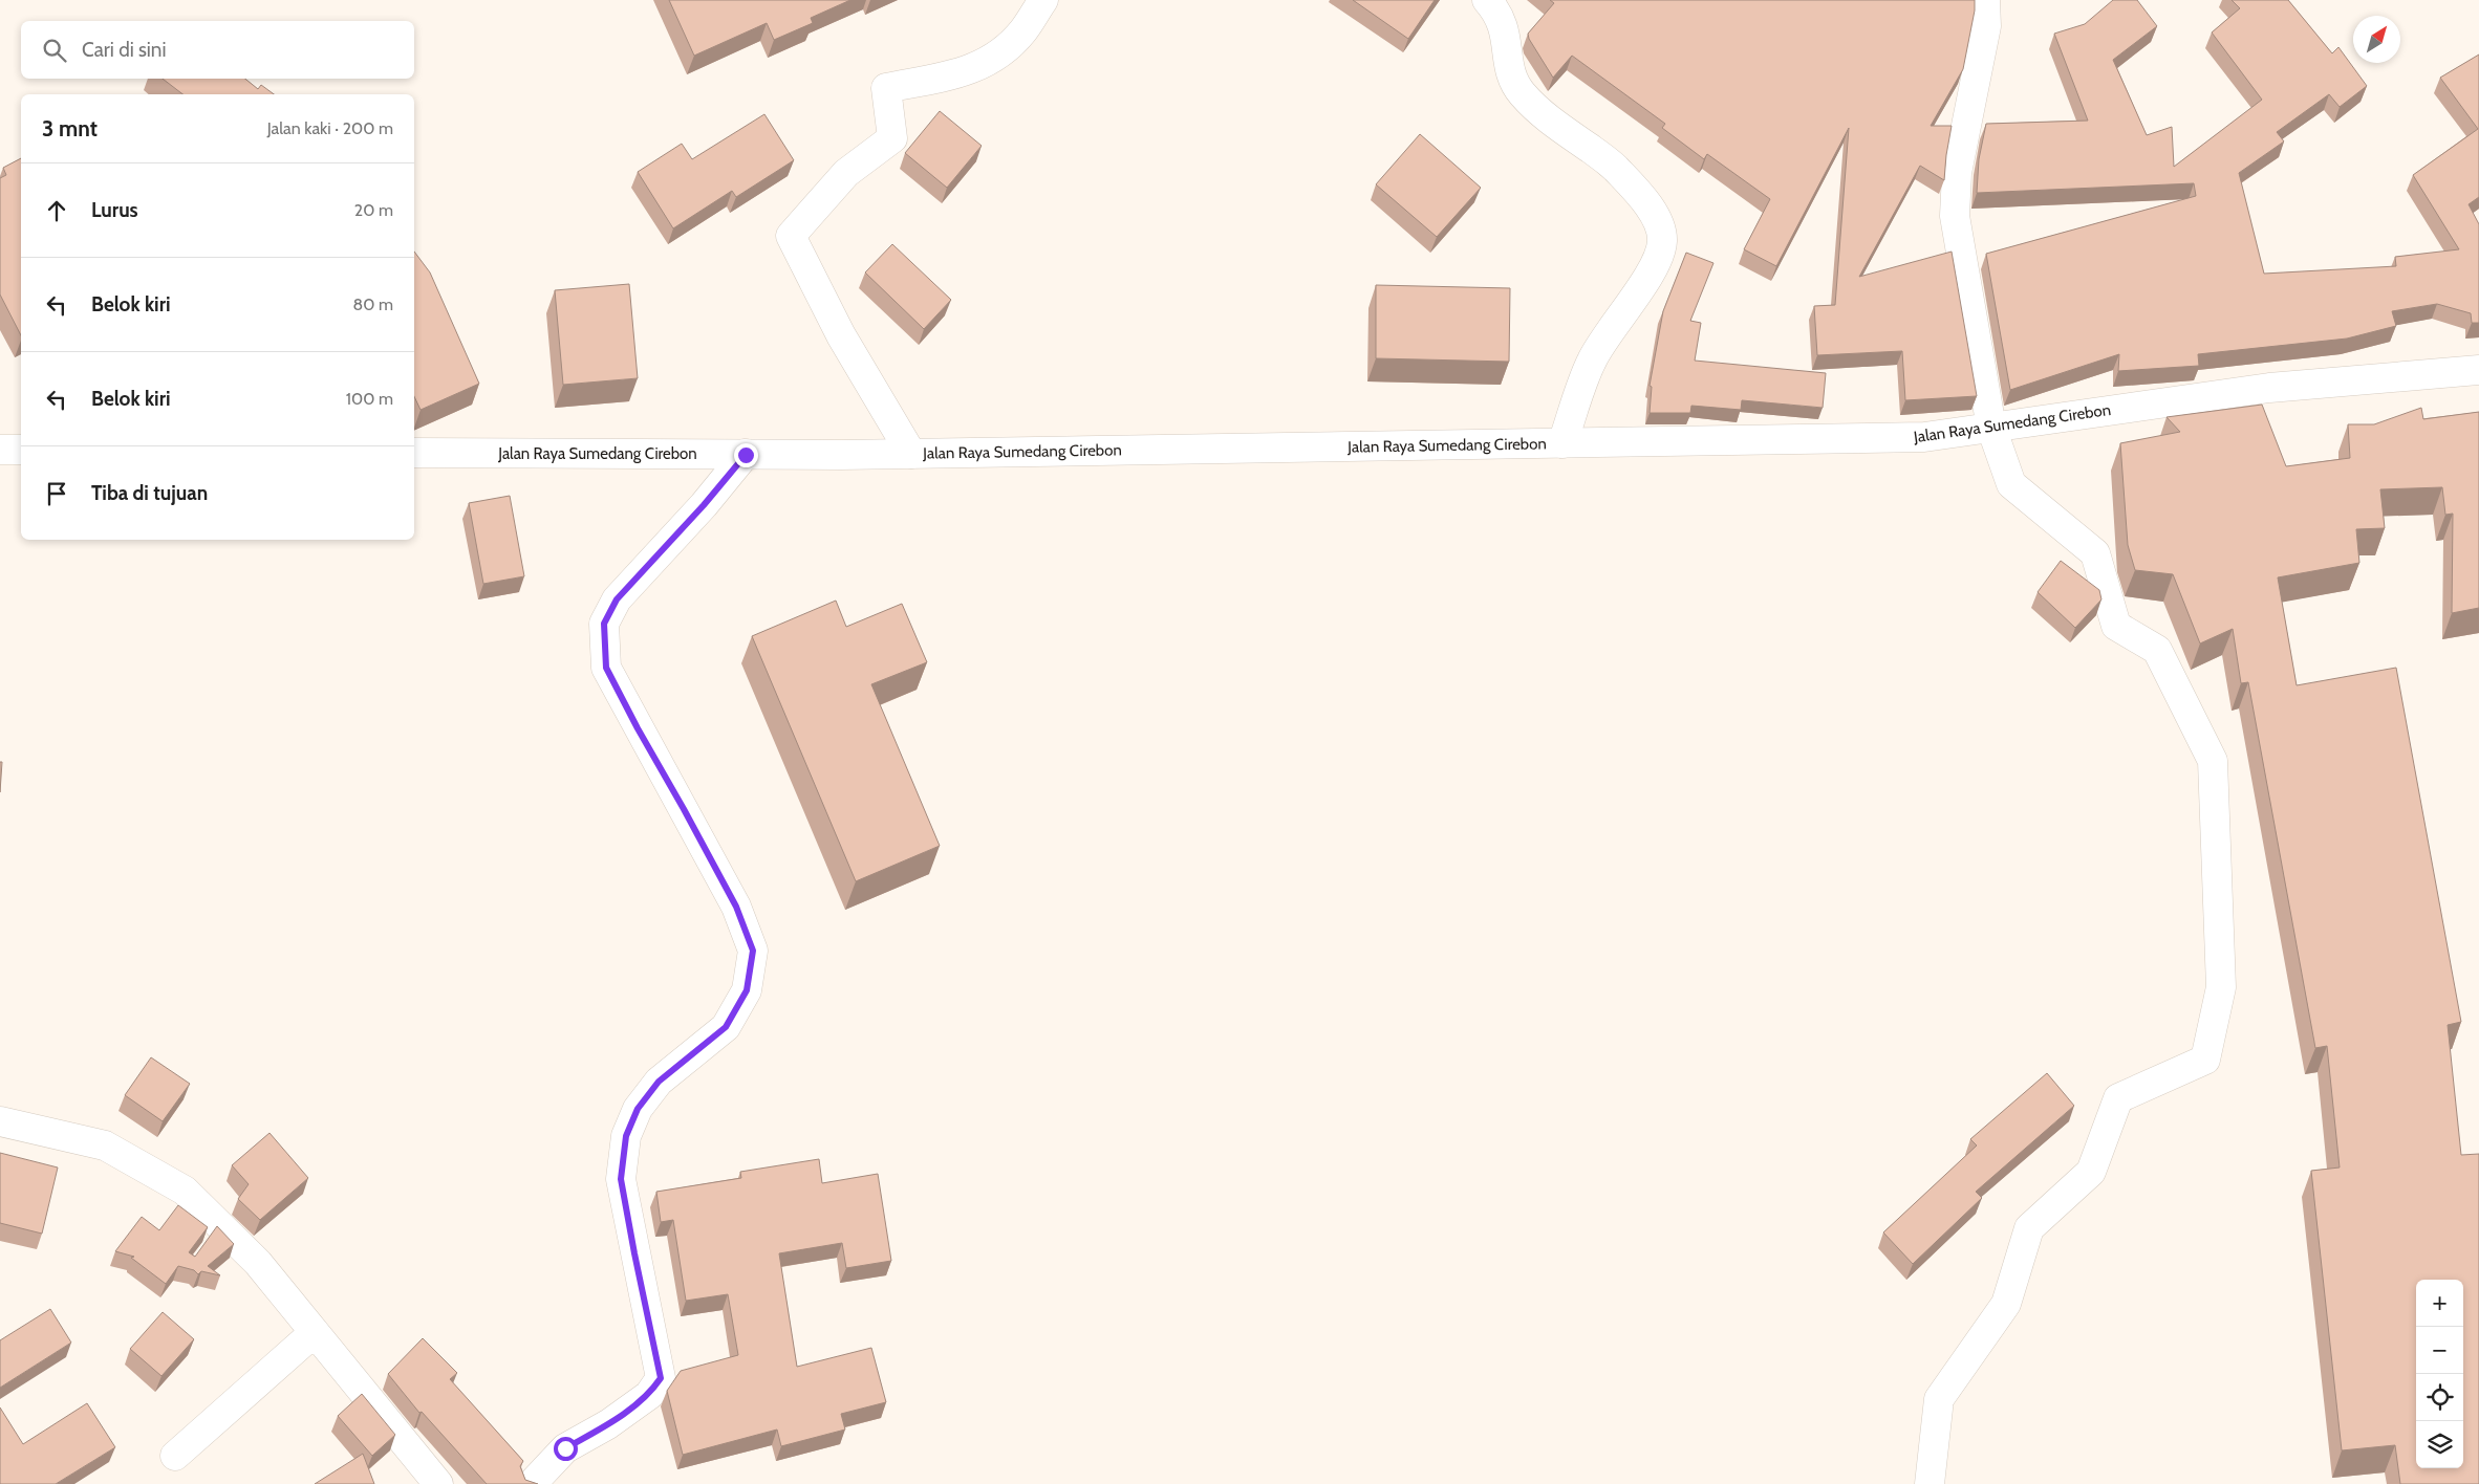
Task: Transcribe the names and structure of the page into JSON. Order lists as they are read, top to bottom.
{
  "streets": {
    "main road": ["Jalan Raya Sumedang Cirebon"]
  },
  "north": "top right",
  "page": {
    "search": "Cari di sini",
    "heading": ["3 mnt", "Jalan kaki · 200 m"],
    "list": [
      ["Lurus", "20 m"],
      ["Belok kiri", "80 m"],
      ["Belok kiri", "100 m"],
      "Tiba di tujuan"
    ],
    "map_buttons": ["+", "−"]
  }
}
